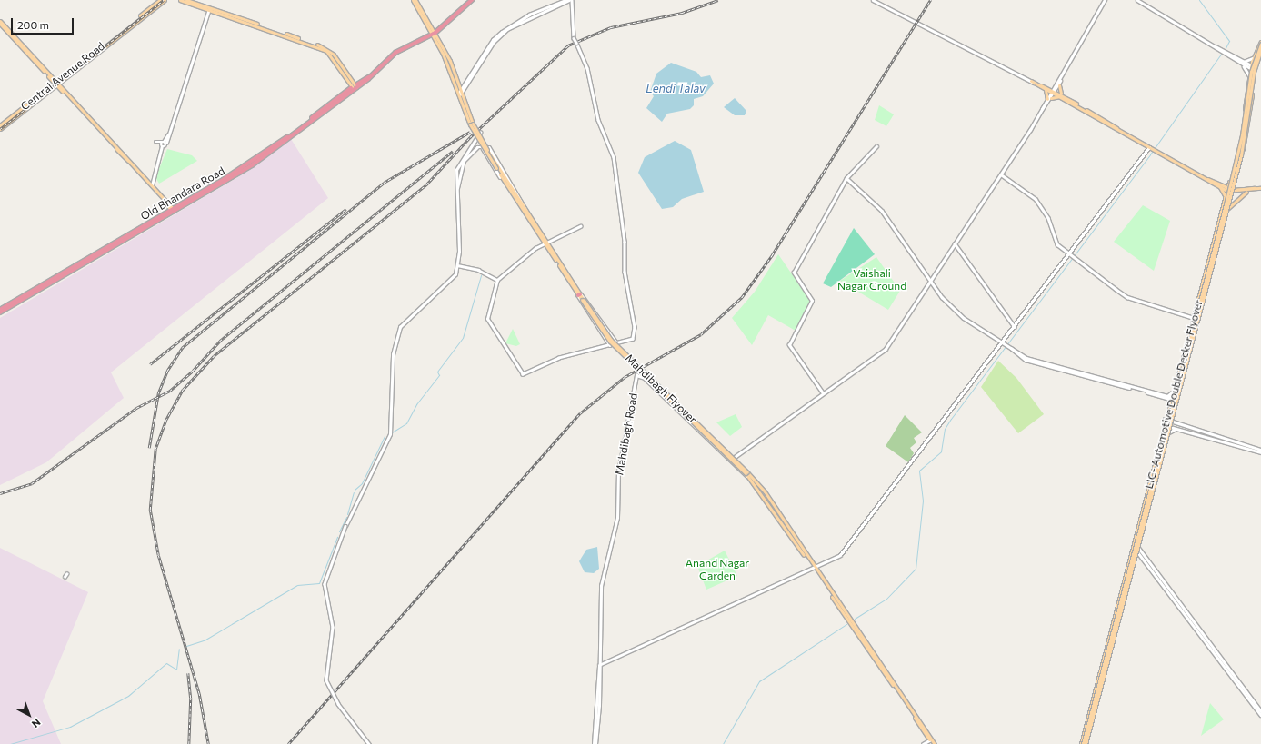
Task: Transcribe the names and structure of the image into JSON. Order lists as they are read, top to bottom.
{
  "streets": {
    "highway": ["Old Bhandara Road"],
    "main road": ["Central Avenue Road", "Mahdibagh Flyover", "LIC- Automotive Double Decker Flyover"],
    "street": ["Mahdibagh Road"]
  },
  "crossings": [
    ["Old Bhandara Road", "Mahdibagh Flyover"],
    ["Mahdibagh Flyover", "Mahdibagh Road"]
  ],
  "water": ["Lendi Talav"],
  "parks": ["Vaishali Nagar Ground", "Anand Nagar Garden"],
  "scale_bar": "200 m",
  "north": "bottom right"
}
